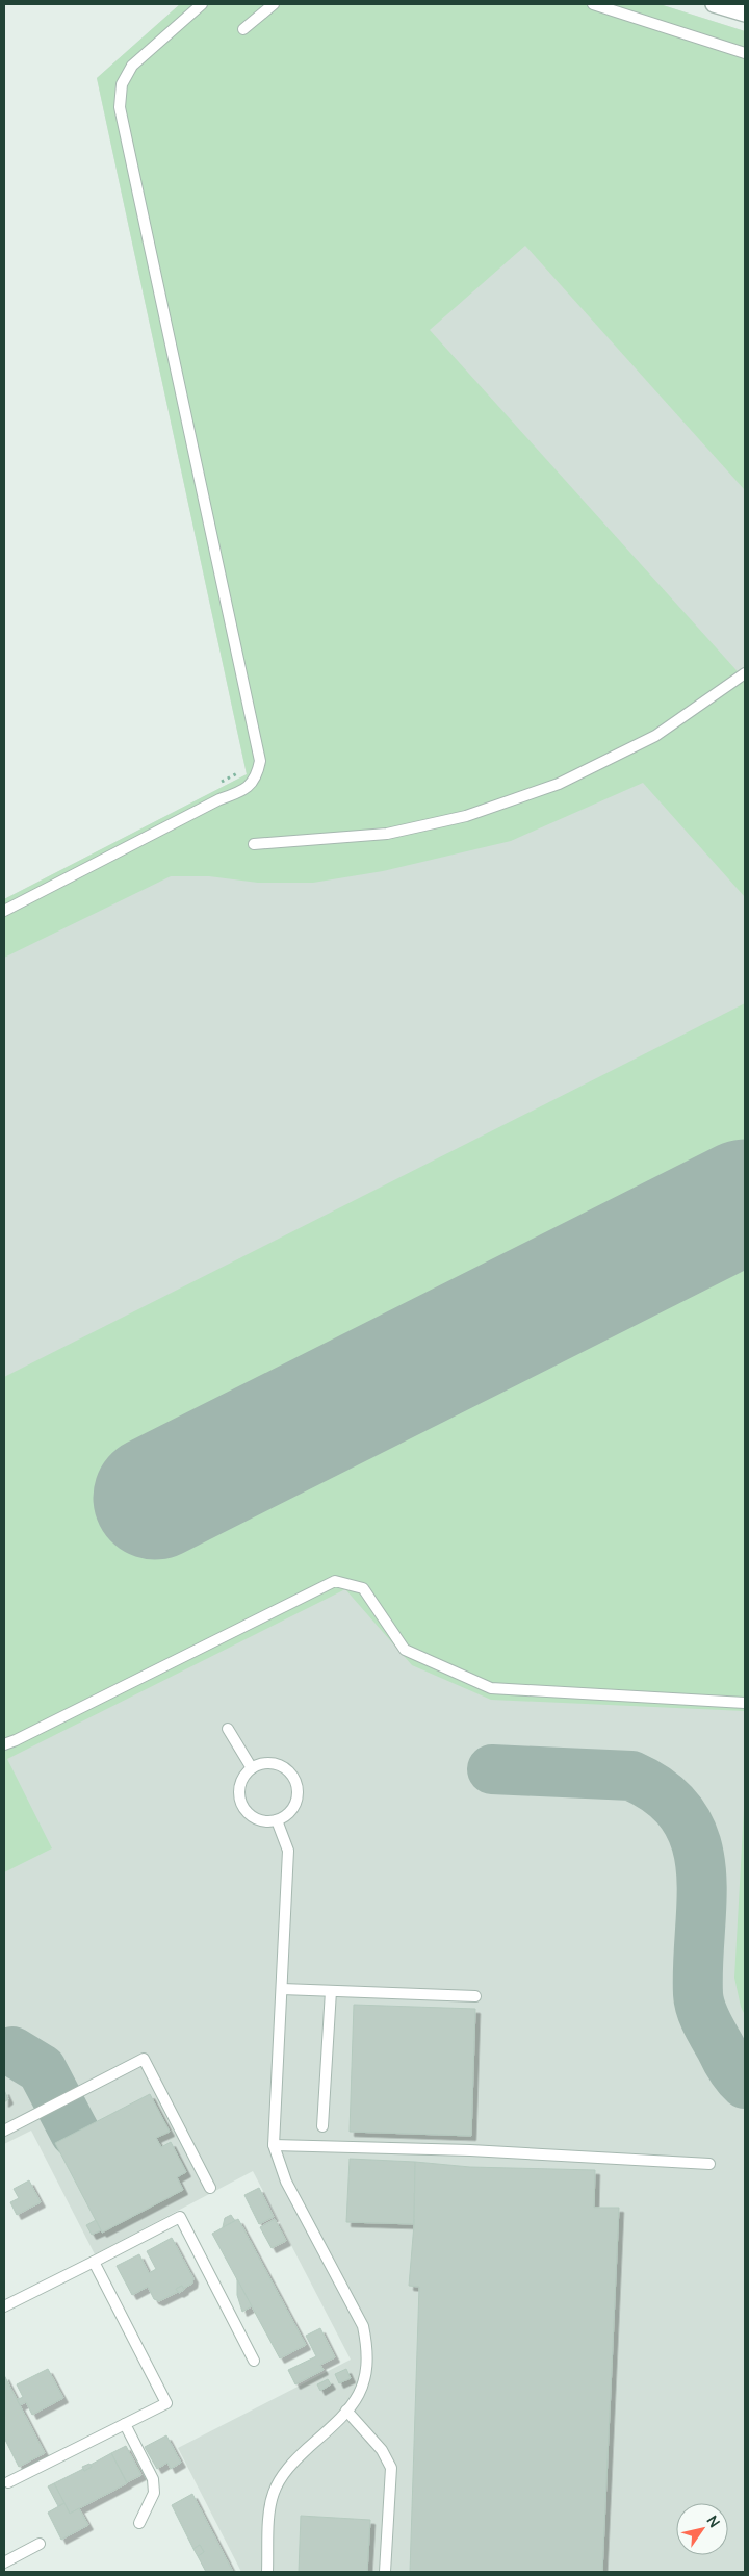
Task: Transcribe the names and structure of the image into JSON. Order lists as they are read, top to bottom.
{
  "north": "top right"
}
